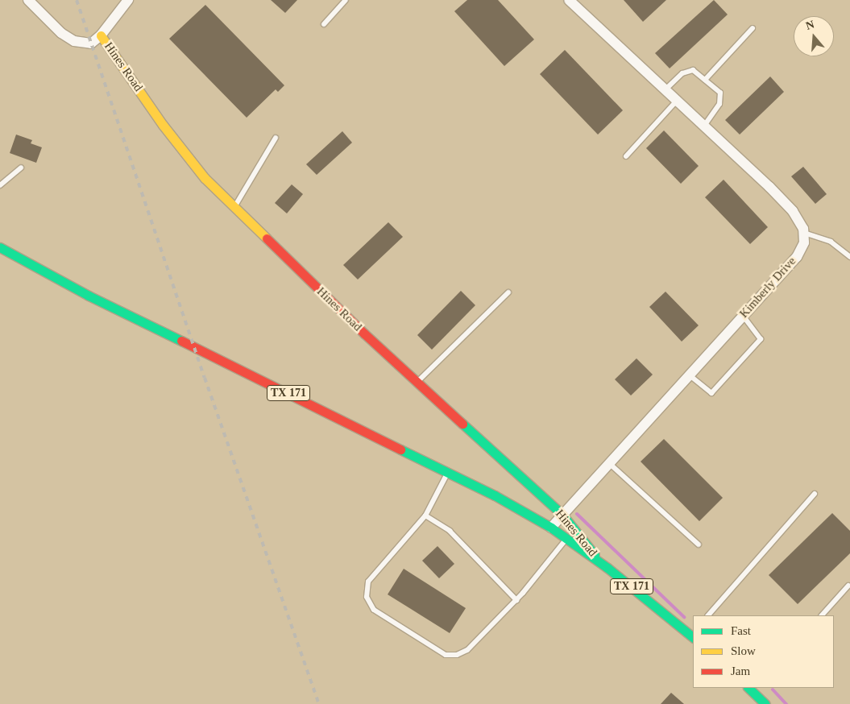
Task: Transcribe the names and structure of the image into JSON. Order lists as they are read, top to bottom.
{
  "streets": {
    "main road": ["Hines Road", "TX 171"],
    "street": ["Kimberly Drive"]
  },
  "crossings": [
    ["Hines Road", "Kimberly Drive"],
    ["Hines Road", "TX 171"],
    ["Kimberly Drive", "TX 171"]
  ],
  "legend": ["Fast", "Slow", "Jam"],
  "north": "top"
}
